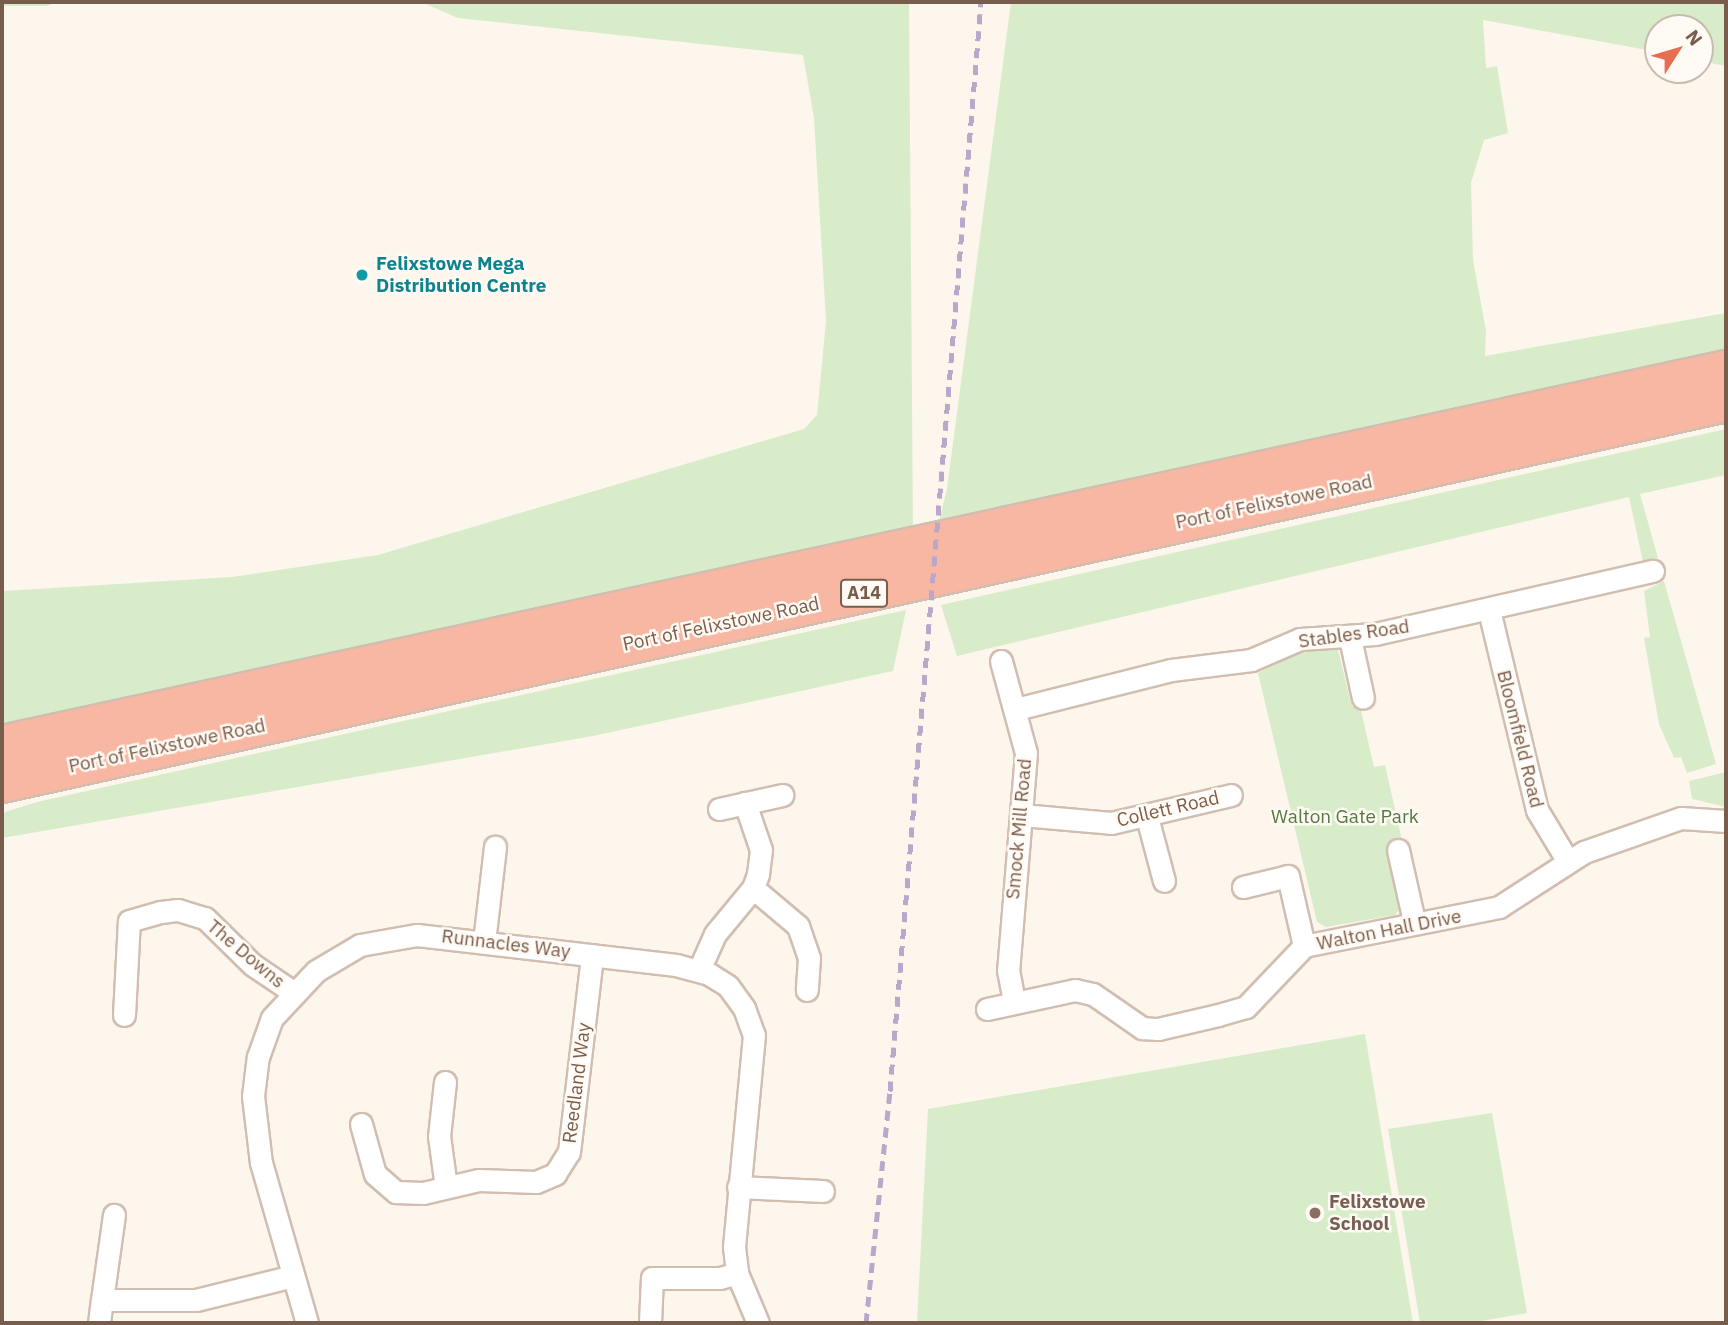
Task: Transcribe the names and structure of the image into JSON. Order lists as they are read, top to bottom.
{
  "streets": {
    "highway": ["Port of Felixstowe Road", "A14"],
    "street": [
      "Stables Road",
      "Bloomfield Road",
      "Collett Road",
      "Smock Mill Road",
      "Walton Hall Drive",
      "Runnacles Way",
      "The Downs",
      "Reedland Way"
    ]
  },
  "crossings": [
    ["Stables Road", "Bloomfield Road"],
    ["Stables Road", "Smock Mill Road"],
    ["Bloomfield Road", "Walton Hall Drive"],
    ["Collett Road", "Smock Mill Road"],
    ["Smock Mill Road", "Walton Hall Drive"],
    ["Runnacles Way", "The Downs"],
    ["Runnacles Way", "Reedland Way"]
  ],
  "parks": ["Walton Gate Park"],
  "places": ["Felixstowe Mega Distribution Centre", "Felixstowe School"],
  "north": "top right"
}
